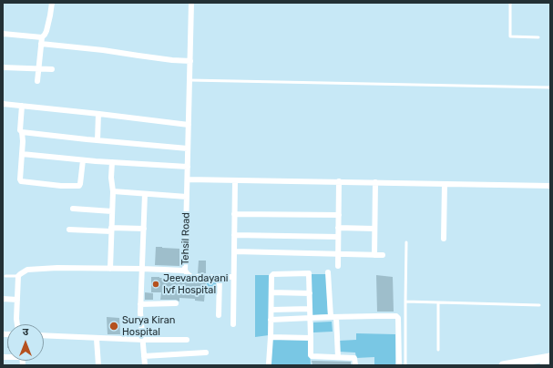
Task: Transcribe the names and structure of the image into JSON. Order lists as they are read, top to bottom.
{
  "streets": {
    "street": ["Tehsil Road"]
  },
  "places": ["Jeevandayani Ivf Hospital", "Surya Kiran Hospital"],
  "north": "top"
}
